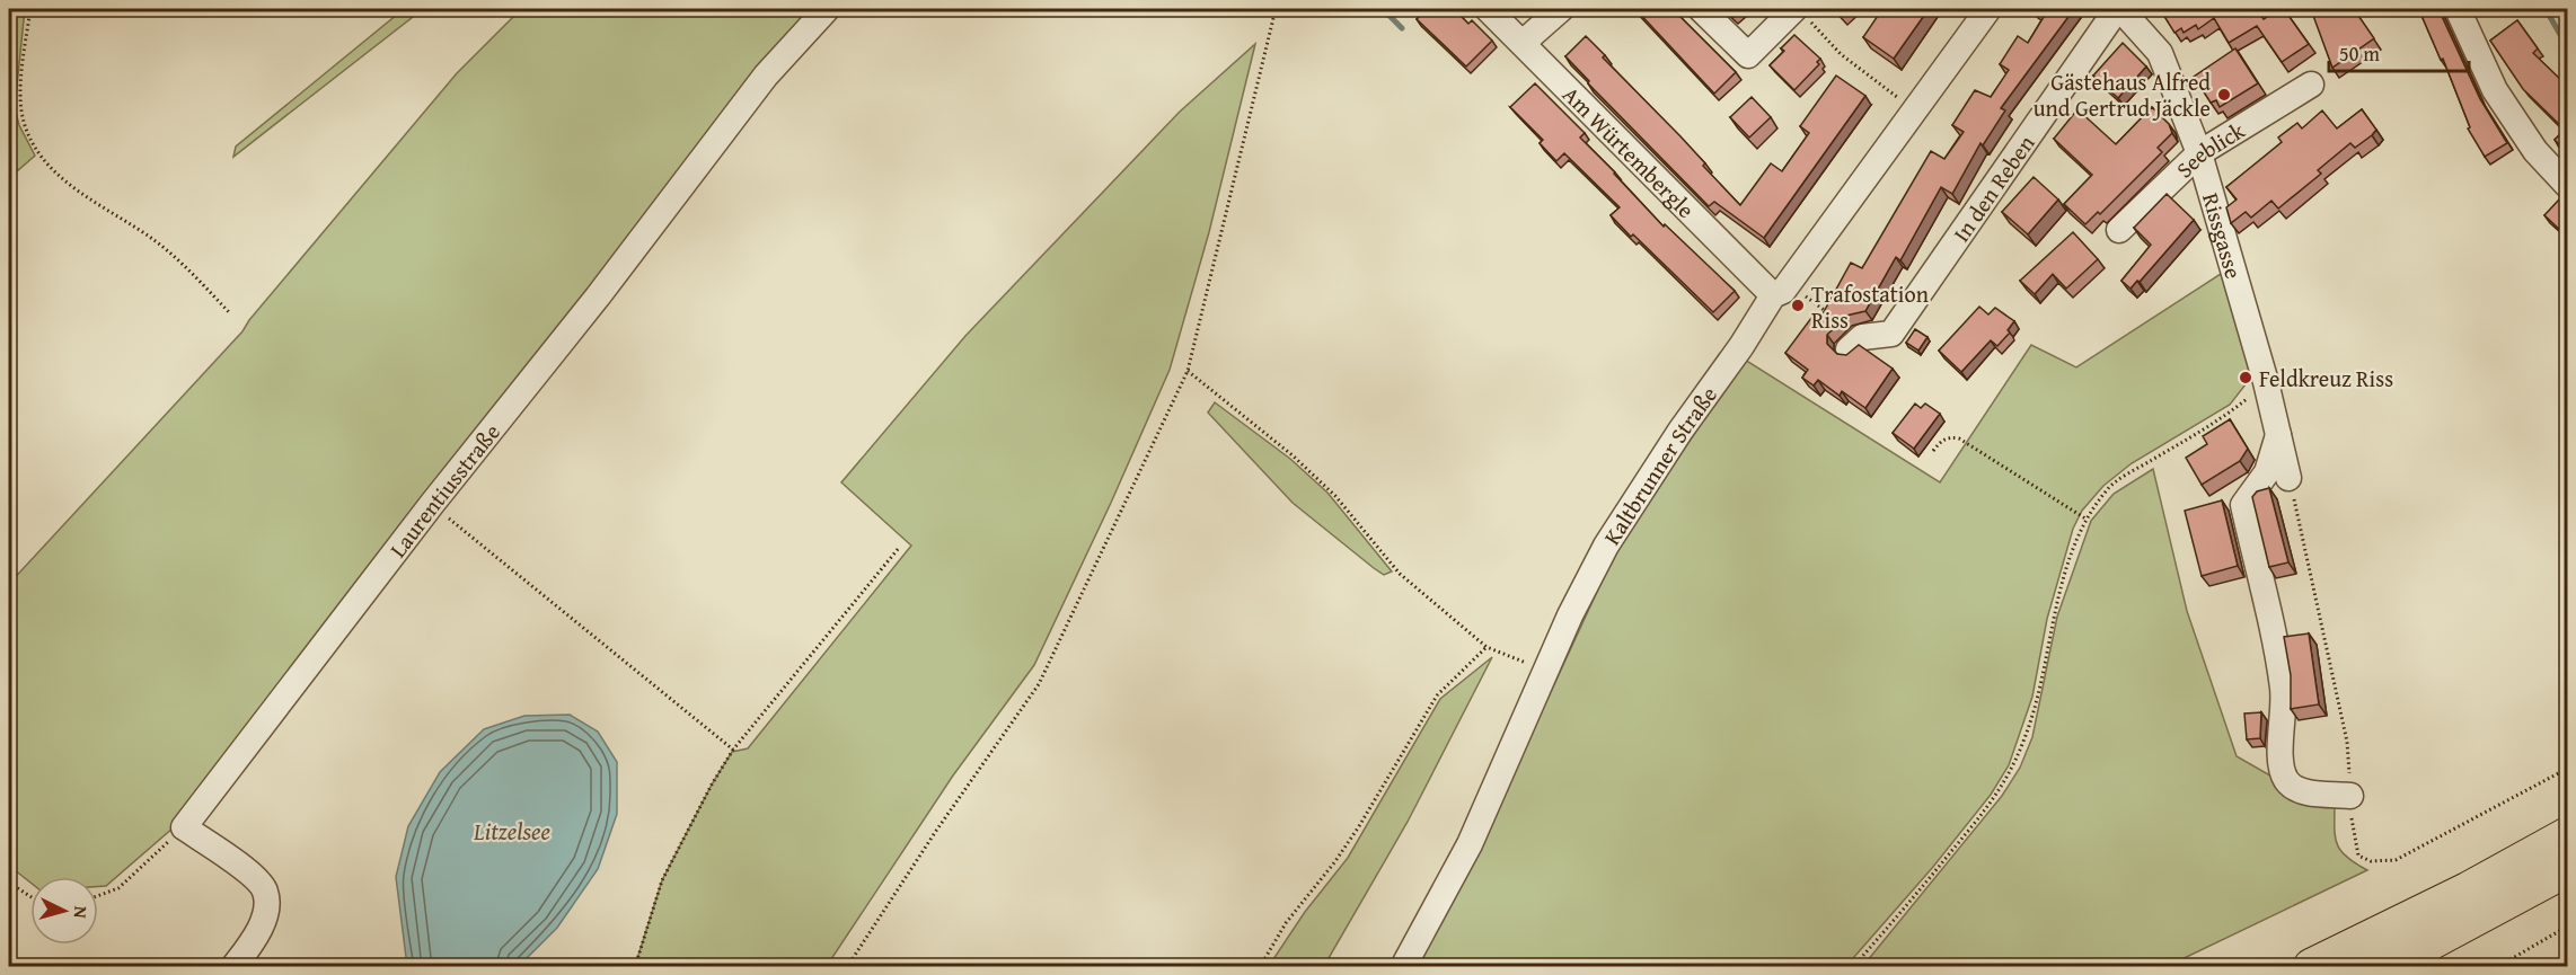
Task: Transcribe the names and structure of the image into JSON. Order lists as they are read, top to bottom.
{
  "streets": {
    "street": [
      "Seeblick",
      "Am Würtembergle",
      "In den Reben",
      "Rissgasse",
      "Kaltbrunner Straße",
      "Laurentiusstraße"
    ]
  },
  "crossings": [
    ["Seeblick", "Rissgasse"],
    ["Am Würtembergle", "Kaltbrunner Straße"],
    ["In den Reben", "Rissgasse"]
  ],
  "water": ["Litzelsee"],
  "places": ["Gästehaus Alfred und Gertrud Jäckle", "Trafostation Riss", "Feldkreuz Riss"],
  "scale_bar": "50 m",
  "north": "right"
}
